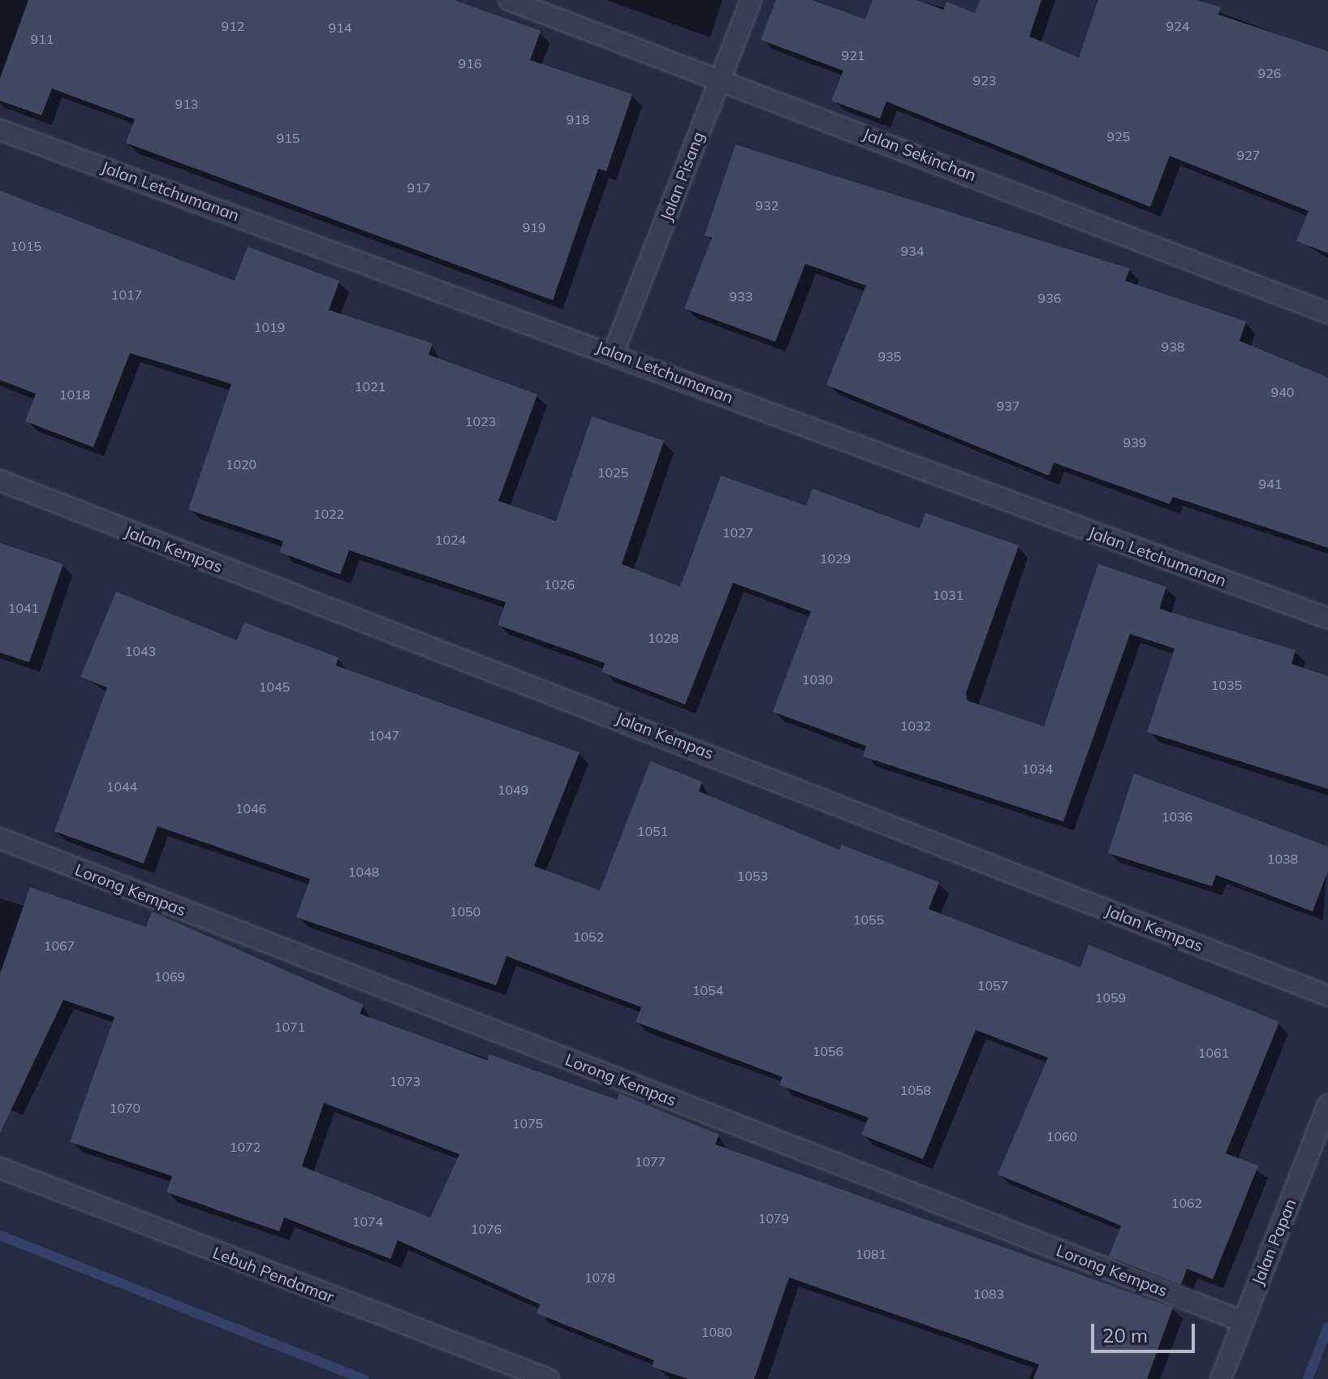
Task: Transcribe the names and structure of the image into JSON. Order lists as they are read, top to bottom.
{
  "streets": {
    "street": [
      "Jalan Sekinchan",
      "Jalan Pisang",
      "Jalan Letchumanan",
      "Jalan Kempas",
      "Lorong Kempas",
      "Jalan Papan",
      "Lebuh Pendamar"
    ]
  },
  "crossings": [
    ["Jalan Sekinchan", "Jalan Pisang"],
    ["Jalan Pisang", "Jalan Letchumanan"],
    ["Lorong Kempas", "Jalan Papan"]
  ],
  "house_numbers": [
    "912",
    "924",
    "914",
    "911",
    "921",
    "916",
    "926",
    "923",
    "913",
    "918",
    "925",
    "915",
    "927",
    "917",
    "932",
    "919",
    "1015",
    "934",
    "1017",
    "933",
    "936",
    "1019",
    "938",
    "935",
    "1021",
    "940",
    "1018",
    "937",
    "1023",
    "939",
    "1020",
    "1025",
    "941",
    "1022",
    "1027",
    "1024",
    "1029",
    "1026",
    "1031",
    "1041",
    "1028",
    "1043",
    "1030",
    "1035",
    "1045",
    "1032",
    "1047",
    "1034",
    "1044",
    "1049",
    "1046",
    "1036",
    "1051",
    "1038",
    "1048",
    "1053",
    "1050",
    "1055",
    "1052",
    "1067",
    "1069",
    "1057",
    "1054",
    "1059",
    "1071",
    "1056",
    "1061",
    "1073",
    "1058",
    "1070",
    "1075",
    "1060",
    "1072",
    "1077",
    "1062",
    "1079",
    "1074",
    "1076",
    "1081",
    "1078",
    "1083",
    "1080"
  ],
  "scale_bar": "20 m"
}
